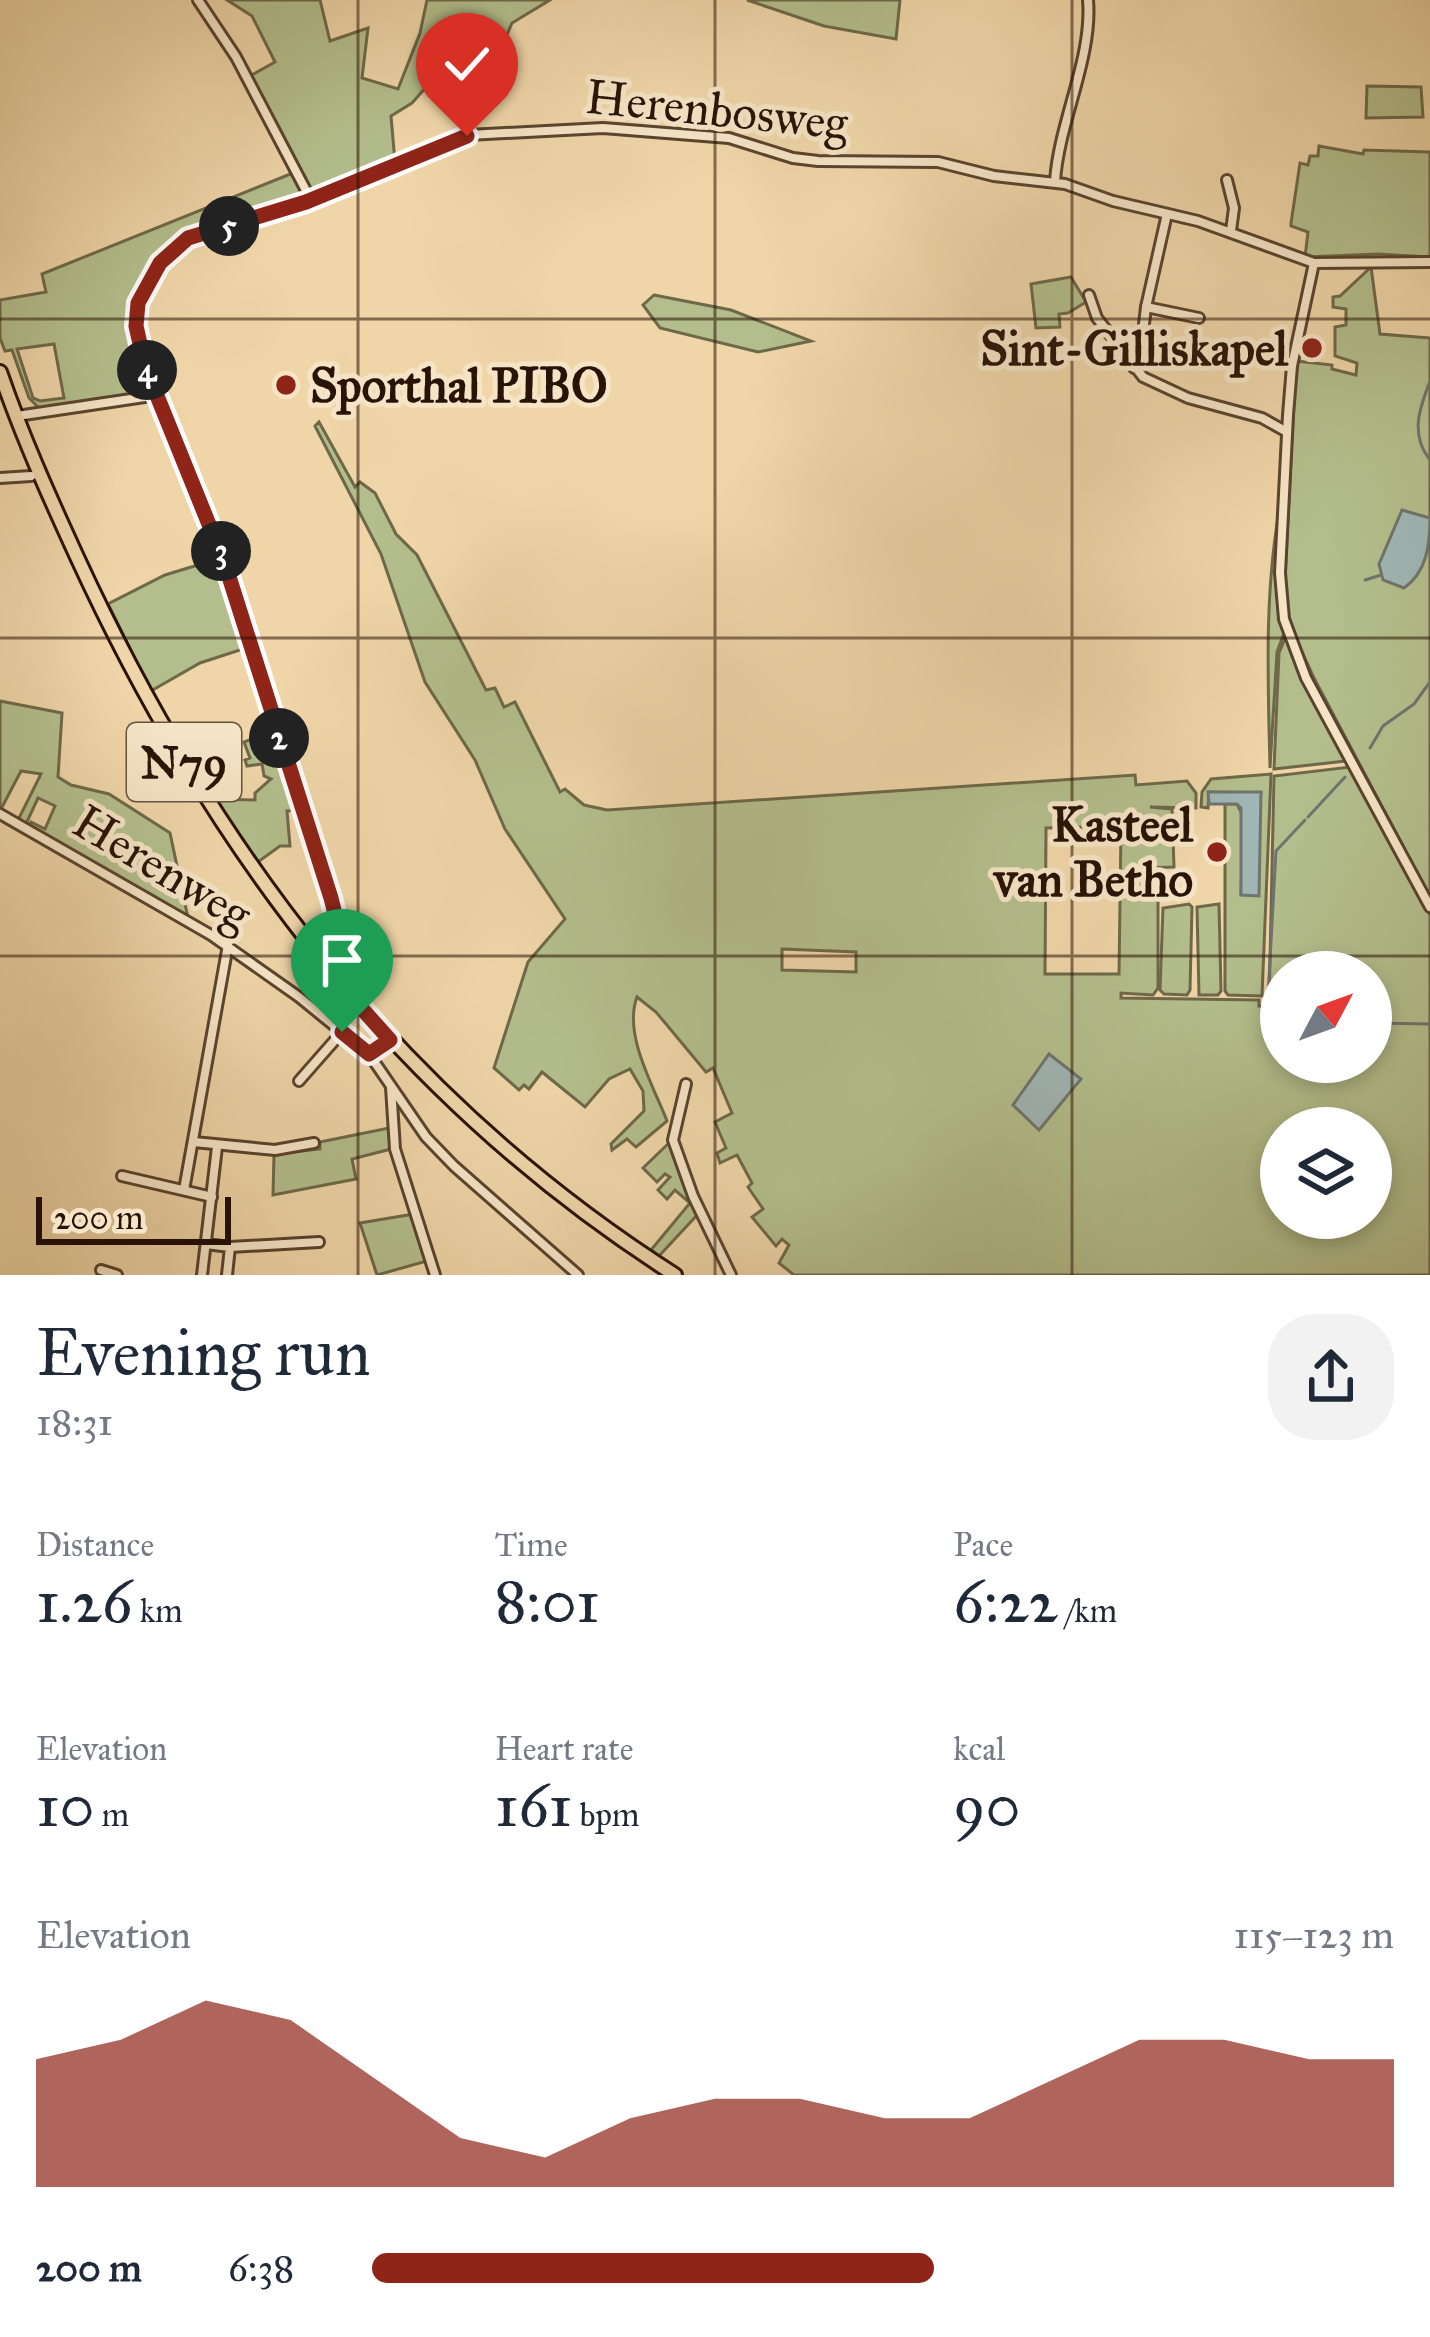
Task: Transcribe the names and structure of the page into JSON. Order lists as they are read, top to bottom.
{
  "streets": {
    "main road": ["N79"],
    "street": ["Herenbosweg", "Herenweg"]
  },
  "crossings": [
    ["Herenbosweg", "N79"]
  ],
  "places": ["Sint-Gilliskapel", "Sporthal PIBO", "Kasteel van Betho"],
  "scale_bar": "200 m",
  "north": "top right",
  "page": {
    "pins": [
      "5",
      "4",
      "3",
      "2"
    ],
    "scale": "200 m",
    "heading": ["Evening run", "18:31"],
    "stats": [
      ["Distance", "1.26 km"],
      ["Time", "8:01"],
      ["Pace", "6:22 /km"],
      ["Elevation", "10 m"],
      ["Heart rate", "161 bpm"],
      ["kcal", "90"]
    ],
    "chart": ["Elevation", "115–123 m"],
    "list": [
      {
        "name": "200 m",
        "note": "6:38"
      }
    ]
  }
}
